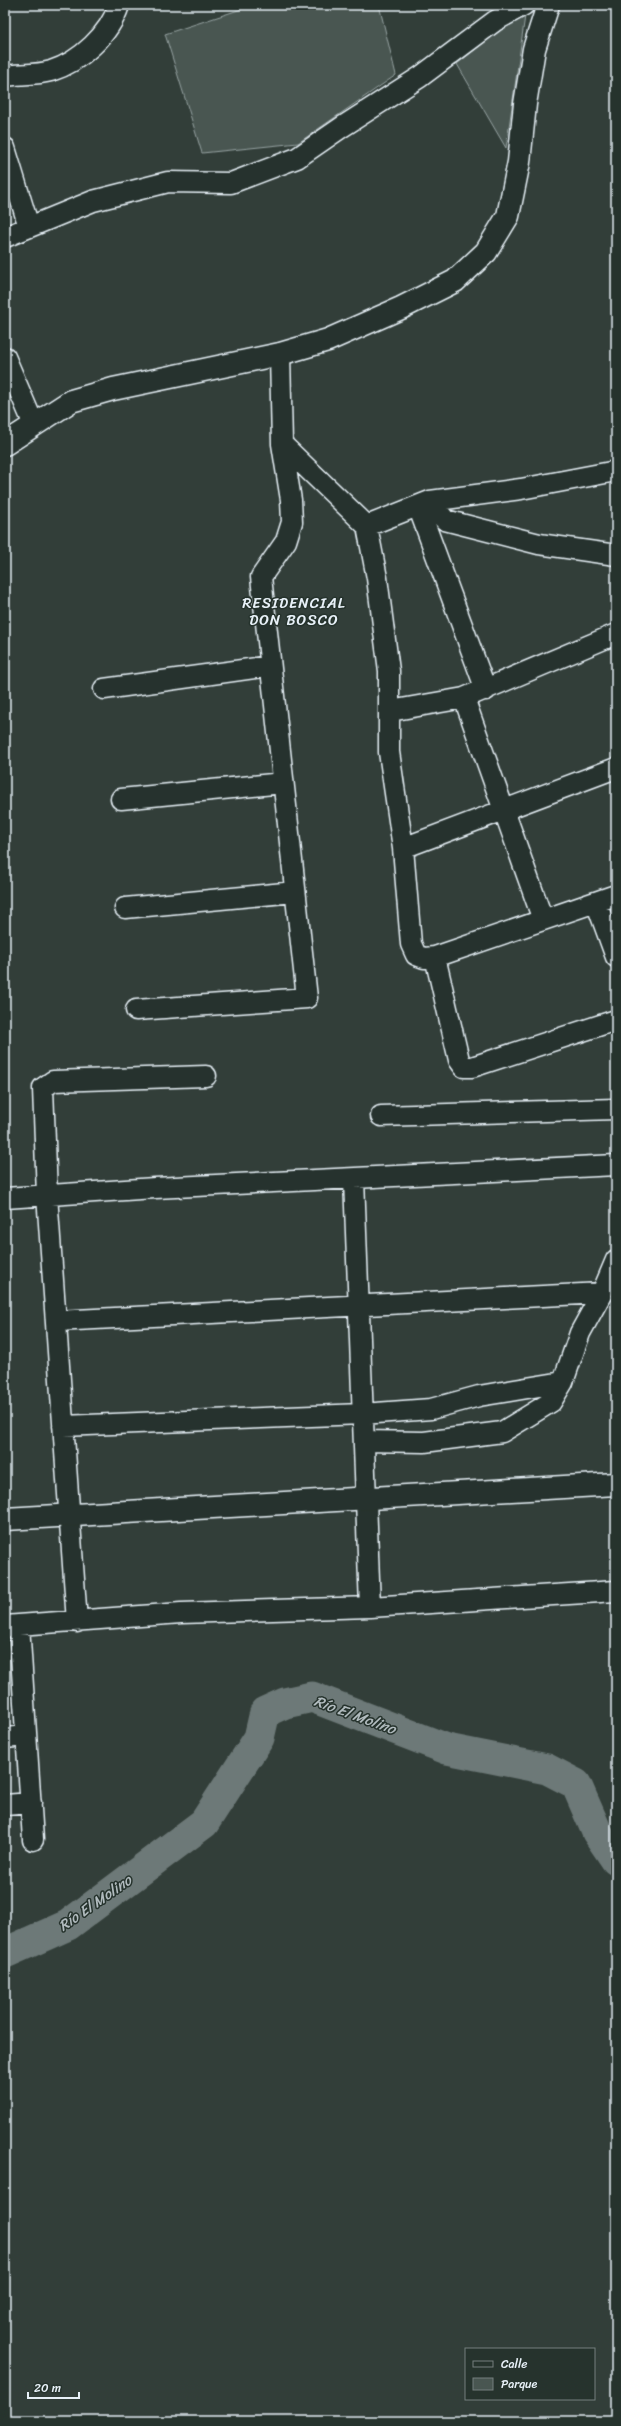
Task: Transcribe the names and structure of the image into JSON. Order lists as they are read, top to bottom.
{
  "districts": ["RESIDENCIAL DON BOSCO"],
  "water": ["Río El Molino"],
  "legend": ["Calle", "Parque"],
  "scale_bar": "20 m"
}
